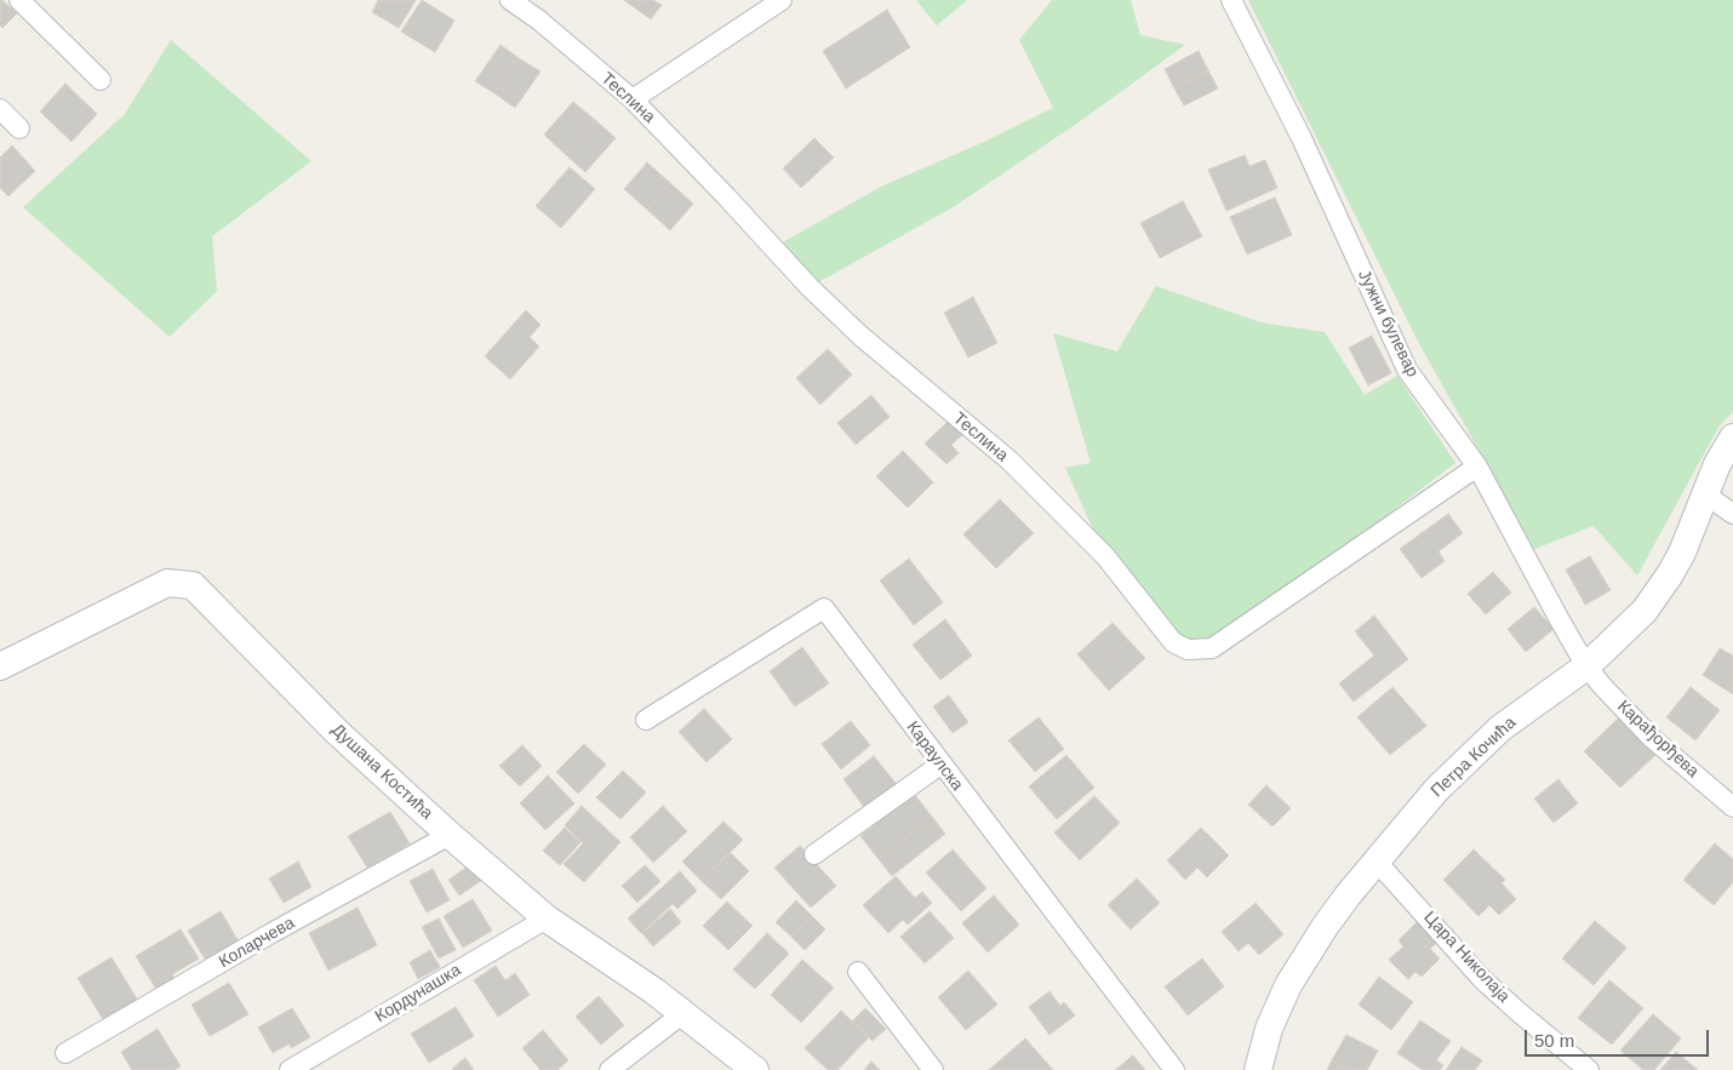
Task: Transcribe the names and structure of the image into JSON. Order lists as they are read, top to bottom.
{
  "streets": {
    "street": [
      "Теслина",
      "Јужни булевар",
      "Карађорђева",
      "Караулска",
      "Петра Кочића",
      "Душана Костића",
      "Коларчева",
      "Цара Николаја",
      "Кордунашка"
    ]
  },
  "crossings": [
    ["Теслина", "Јужни булевар"],
    ["Јужни булевар", "Карађорђева"],
    ["Јужни булевар", "Петра Кочића"],
    ["Карађорђева", "Петра Кочића"],
    ["Петра Кочића", "Цара Николаја"],
    ["Душана Костића", "Коларчева"],
    ["Душана Костића", "Кордунашка"]
  ],
  "scale_bar": "50 m"
}
